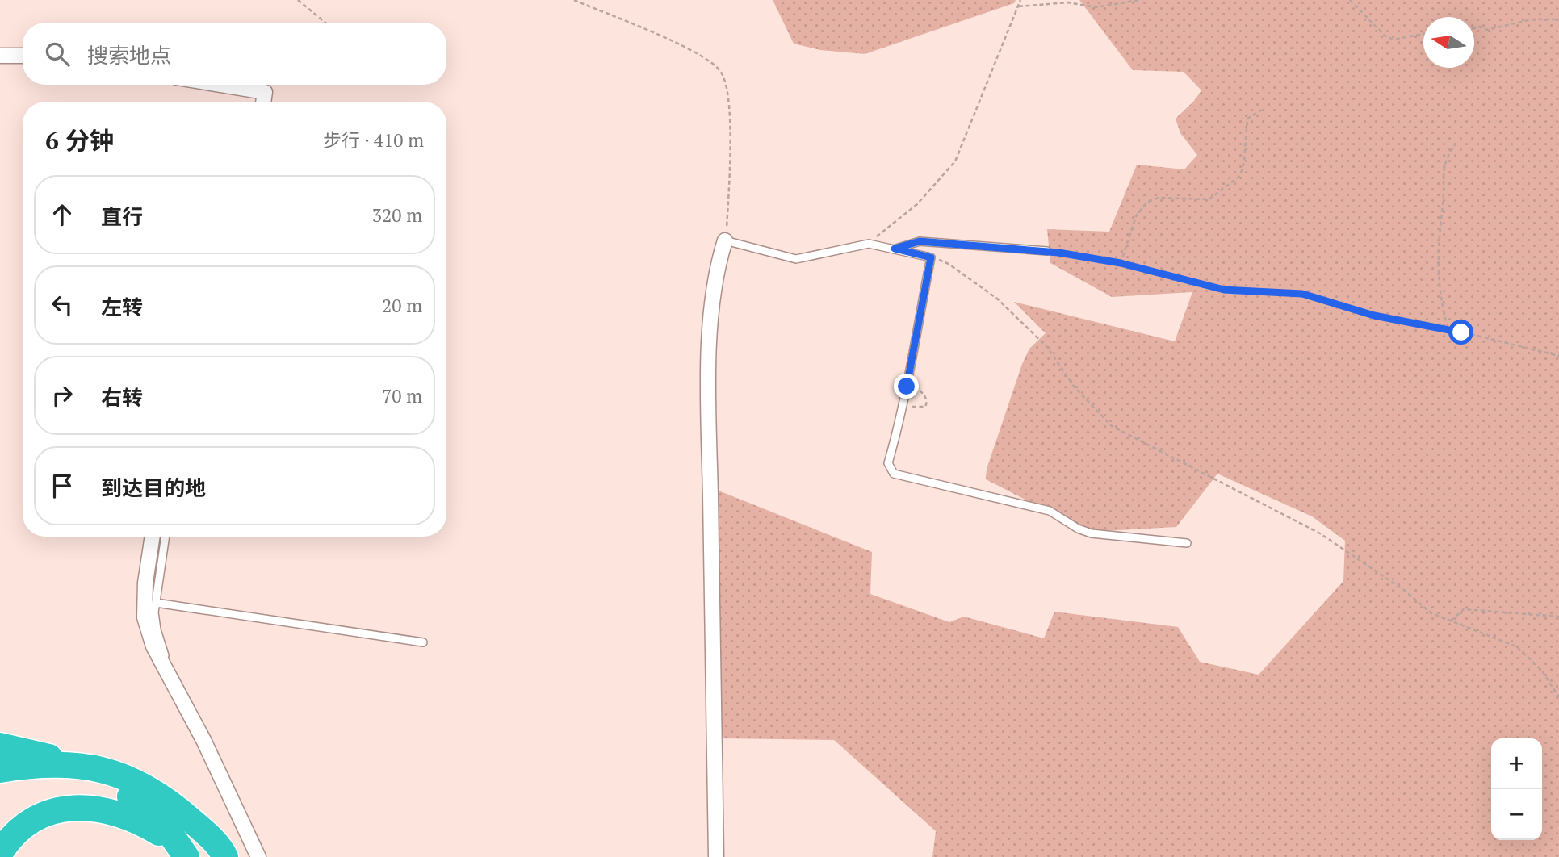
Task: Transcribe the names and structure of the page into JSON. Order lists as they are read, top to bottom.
{
  "north": "left",
  "page": {
    "search": "搜索地点",
    "heading": ["6 分钟", "步行 · 410 m"],
    "list": [
      ["直行", "320 m"],
      ["左转", "20 m"],
      ["右转", "70 m"],
      "到达目的地"
    ],
    "map_buttons": ["+", "−"]
  }
}
